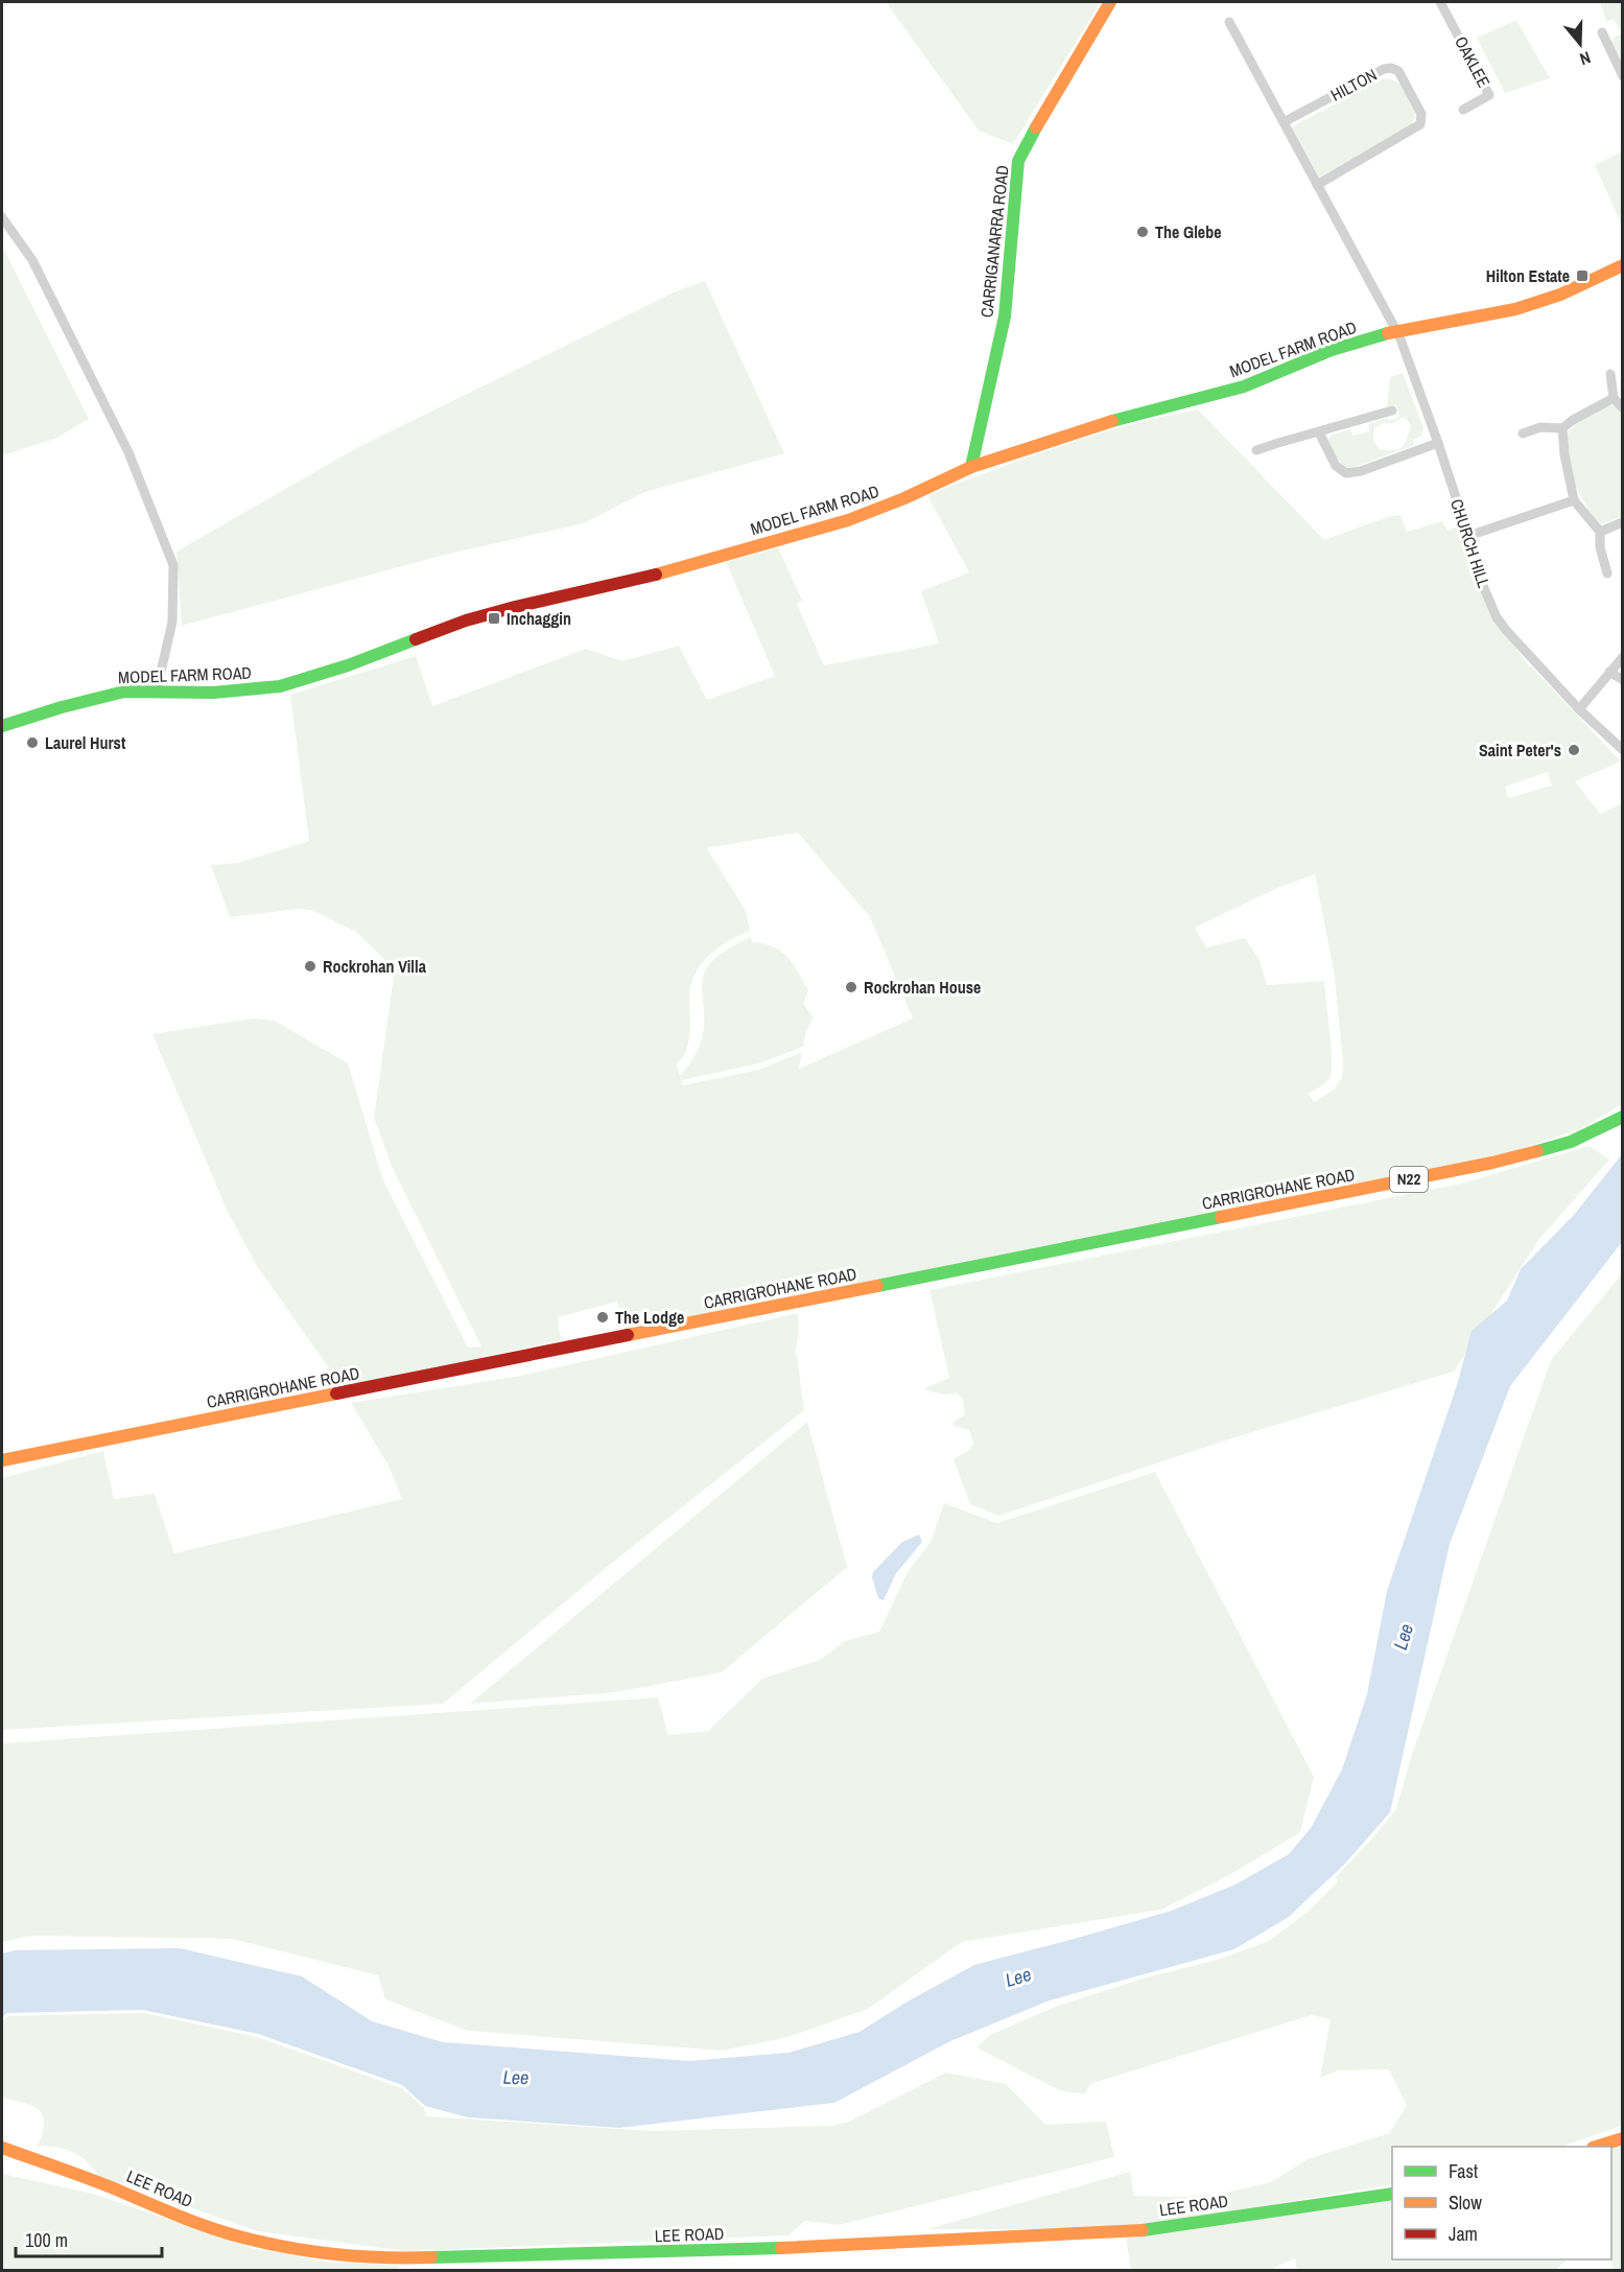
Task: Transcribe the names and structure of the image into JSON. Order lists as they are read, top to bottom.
{
  "streets": {
    "main road": [
      "CARRIGANARRA ROAD",
      "MODEL FARM ROAD",
      "N22",
      "CARRIGROHANE ROAD",
      "LEE ROAD"
    ],
    "street": ["OAKLEE", "HILTON", "CHURCH HILL"]
  },
  "crossings": [
    ["CARRIGANARRA ROAD", "MODEL FARM ROAD"],
    ["MODEL FARM ROAD", "CHURCH HILL"]
  ],
  "water": ["Lee"],
  "places": {
    "other": [
      "The Glebe",
      "Laurel Hurst",
      "Saint Peter's",
      "Rockrohan Villa",
      "Rockrohan House",
      "The Lodge"
    ],
    "transit": ["Hilton Estate", "Inchaggin"]
  },
  "legend": ["Fast", "Slow", "Jam"],
  "scale_bar": "100 m",
  "north": "bottom"
}
